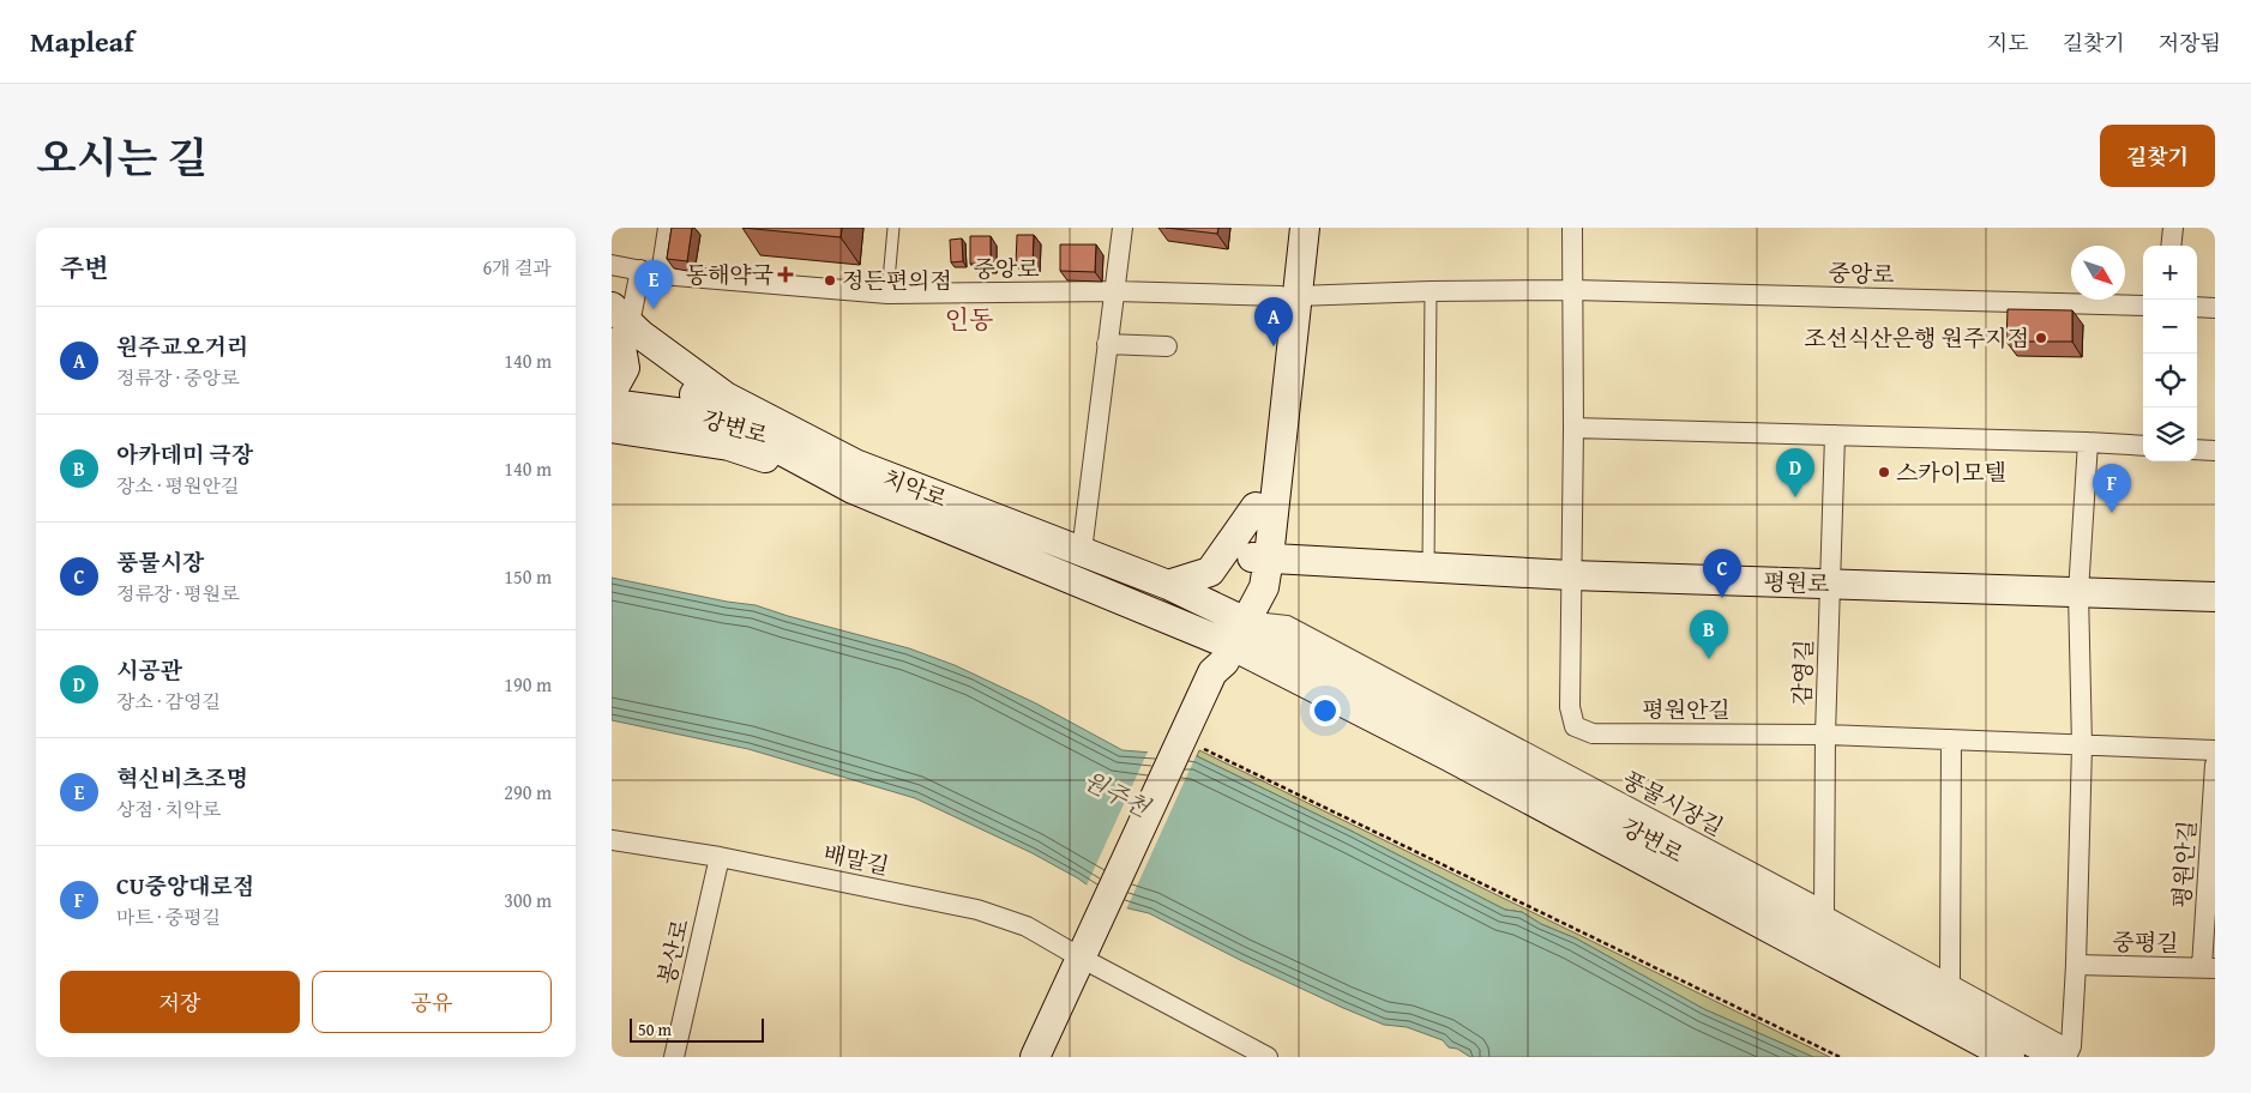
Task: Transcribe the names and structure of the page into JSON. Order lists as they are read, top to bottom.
{
  "streets": {
    "street": [
      "중앙로",
      "강변로",
      "치악로",
      "평원로",
      "감영길",
      "평원안길",
      "풍물시장길",
      "배말길",
      "중평길",
      "봉산로"
    ]
  },
  "crossings": [
    ["강변로", "치악로"],
    ["강변로", "풍물시장길"],
    ["치악로", "풍물시장길"],
    ["평원로", "감영길"],
    ["평원로", "평원안길"],
    ["감영길", "평원안길"],
    ["감영길", "풍물시장길"],
    ["평원안길", "중평길"],
    ["배말길", "봉산로"]
  ],
  "districts": ["인동"],
  "water": ["원주천"],
  "places": {
    "health": ["동해약국"],
    "other": ["정든편의점", "조선식산은행 원주지점", "스카이모텔"]
  },
  "scale_bar": "50 m",
  "north": "bottom right",
  "page": {
    "header": "Mapleaf",
    "nav": ["지도", "길찾기", "저장됨"],
    "title": "오시는 길",
    "buttons": [
      "길찾기",
      ["저장", "공유"]
    ],
    "heading": ["주변", "6개 결과"],
    "map_buttons": ["+", "−"],
    "pins": [
      "E",
      "A",
      "D",
      "F",
      "C",
      "B"
    ],
    "list": [
      {
        "mark": "A",
        "name": "원주교오거리",
        "note": "정류장 · 중앙로",
        "value": "140 m"
      },
      {
        "mark": "B",
        "name": "아카데미 극장",
        "note": "장소 · 평원안길",
        "value": "140 m"
      },
      {
        "mark": "C",
        "name": "풍물시장",
        "note": "정류장 · 평원로",
        "value": "150 m"
      },
      {
        "mark": "D",
        "name": "시공관",
        "note": "장소 · 감영길",
        "value": "190 m"
      },
      {
        "mark": "E",
        "name": "혁신비츠조명",
        "note": "상점 · 치악로",
        "value": "290 m"
      },
      {
        "mark": "F",
        "name": "CU중앙대로점",
        "note": "마트 · 중평길",
        "value": "300 m"
      }
    ],
    "scale": "50 m"
  }
}
